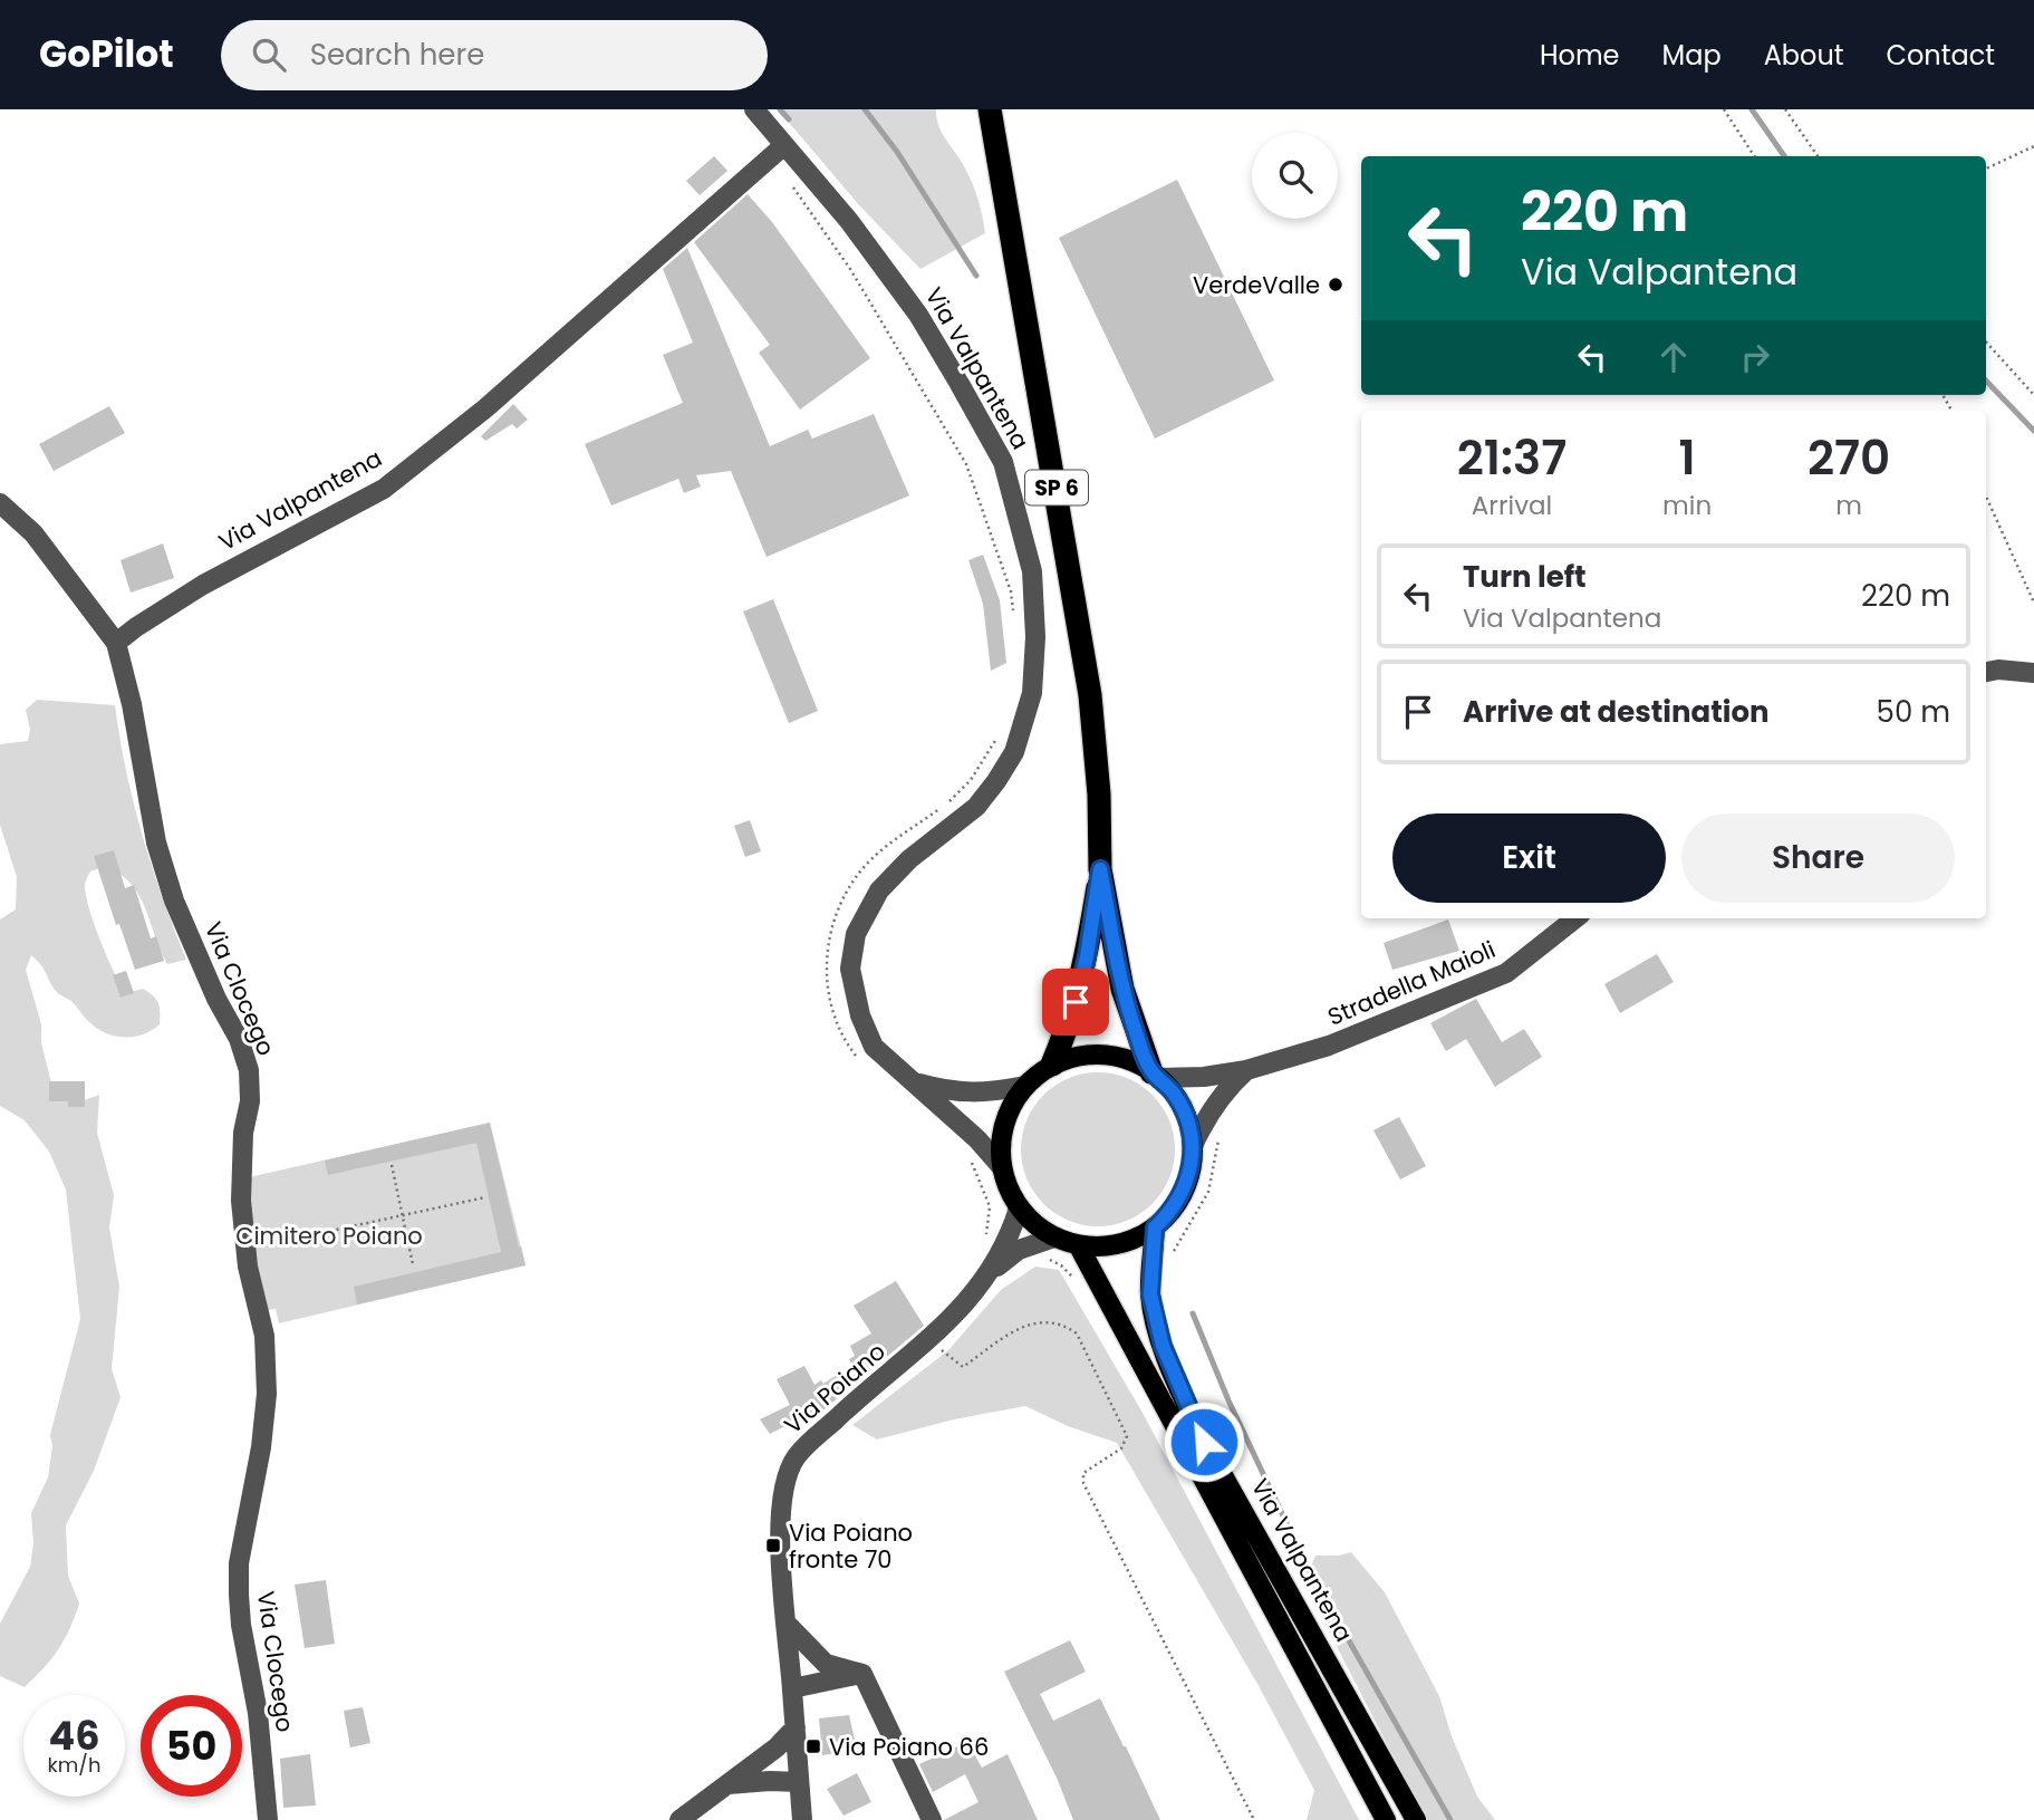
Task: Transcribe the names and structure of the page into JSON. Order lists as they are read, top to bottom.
{
  "streets": {
    "highway": ["Via Valpantena", "SP 6"],
    "street": ["Stradella Maioli", "Via Clocego", "Via Poiano"]
  },
  "crossings": [
    ["Via Valpantena", "SP 6"],
    ["Via Valpantena", "Stradella Maioli"],
    ["Via Valpantena", "Via Clocego"],
    ["Via Valpantena", "Via Poiano"],
    ["Stradella Maioli", "Via Poiano"]
  ],
  "parks": ["Cimitero Poiano"],
  "places": {
    "other": ["VerdeValle"],
    "transit": ["Via Poiano fronte 70", "Via Poiano 66"]
  },
  "page": {
    "header": "GoPilot",
    "search": "Search here",
    "nav": [
      "Home",
      "Map",
      "About",
      "Contact"
    ],
    "turn": ["220 m", "Via Valpantena"],
    "eta": [
      "21:37",
      "Arrival",
      "1",
      "min",
      "270",
      "m"
    ],
    "list": [
      {
        "name": "Turn left",
        "note": "Via Valpantena",
        "value": "220 m"
      },
      {
        "name": "Arrive at destination",
        "value": "50 m"
      }
    ],
    "buttons": ["Exit", "Share"],
    "speed": "46 km/h",
    "limit": "50"
  }
}
